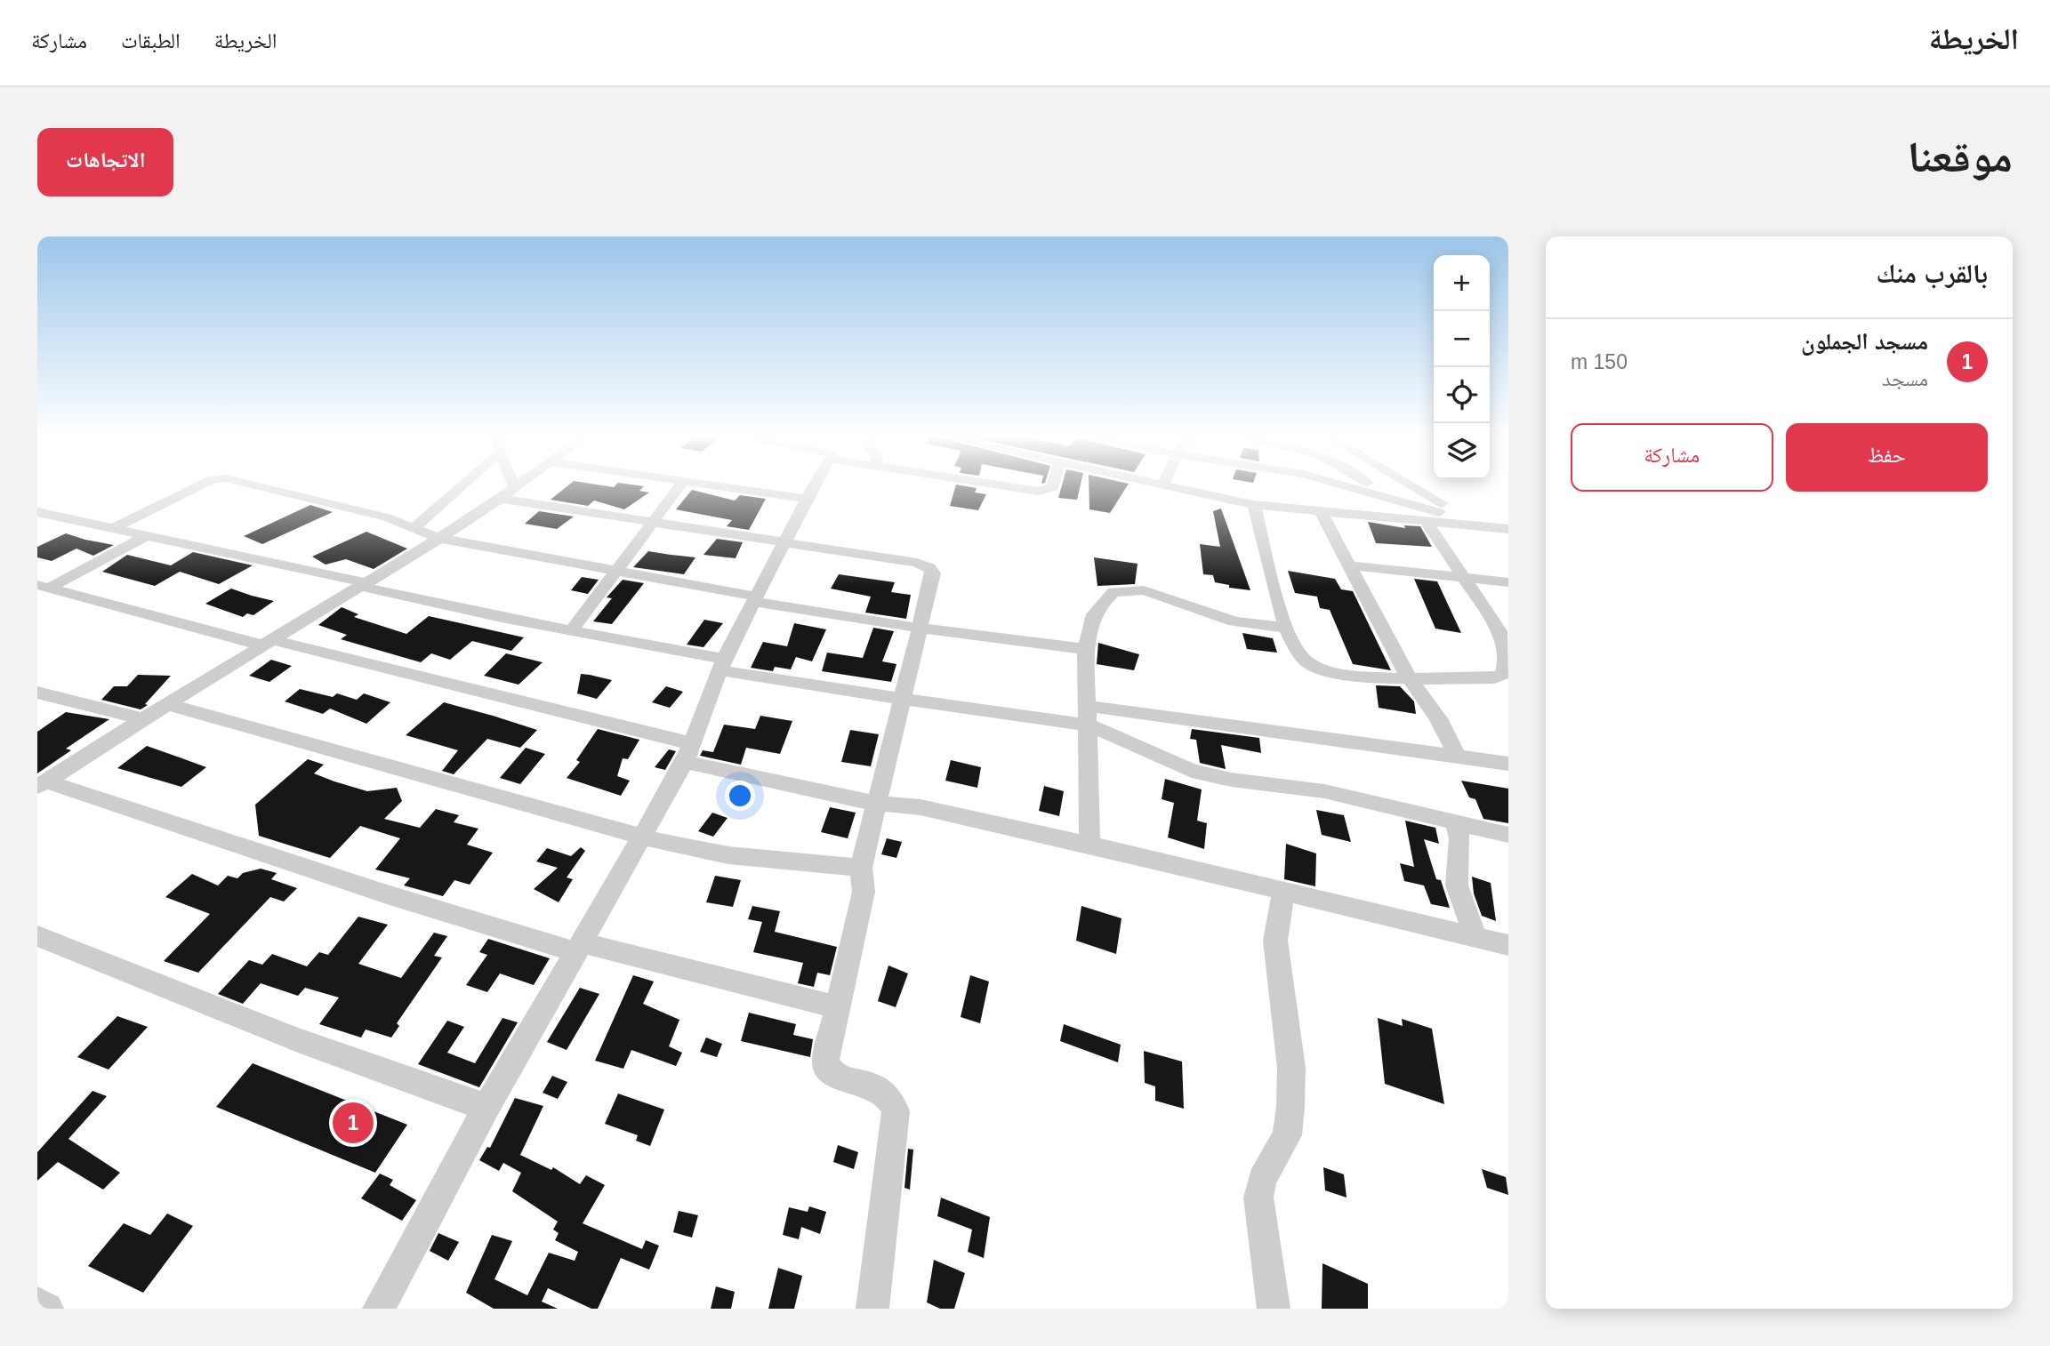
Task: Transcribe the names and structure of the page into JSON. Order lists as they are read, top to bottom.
{
  "page": {
    "header": "الخريطة",
    "nav": ["الخريطة", "الطبقات", "مشاركة"],
    "title": "موقعنا",
    "buttons": [
      "الاتجاهات",
      ["حفظ", "مشاركة"]
    ],
    "heading": "بالقرب منك",
    "map_buttons": ["+", "−"],
    "list": [
      {
        "mark": "1",
        "name": "مسجد الجملون",
        "note": "مسجد",
        "value": "150 m"
      }
    ],
    "pins": "1"
  }
}
